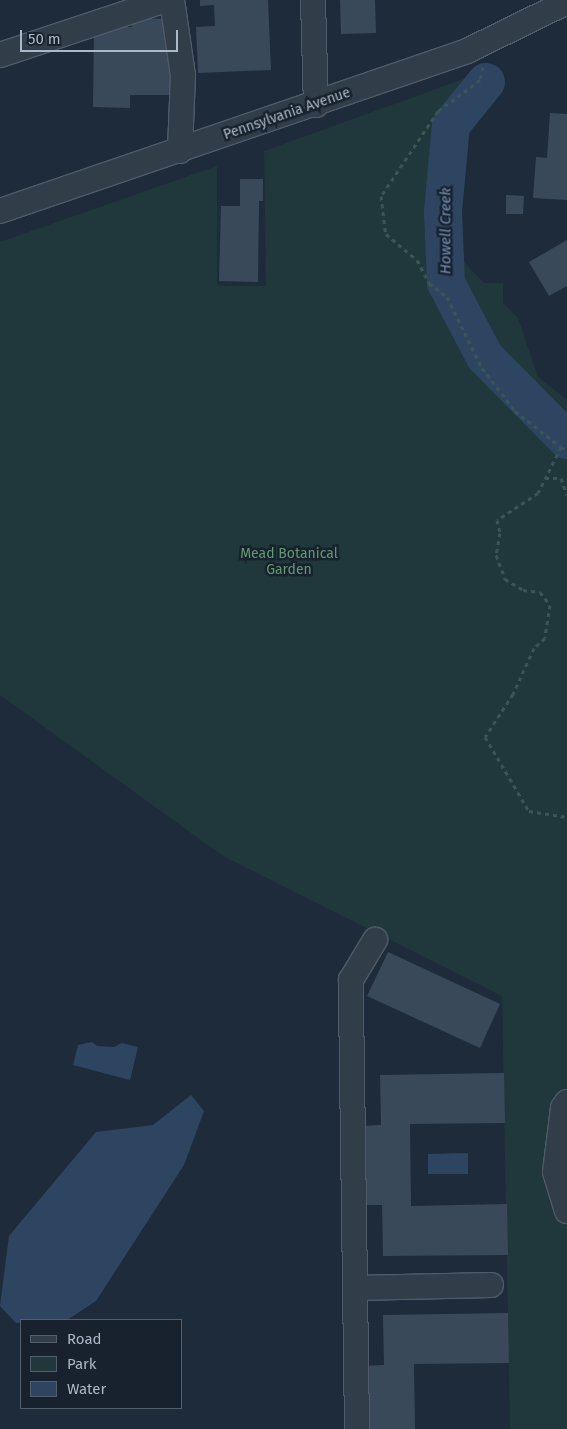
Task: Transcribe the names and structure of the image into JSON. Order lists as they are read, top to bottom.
{
  "streets": {
    "street": ["Pennsylvania Avenue"]
  },
  "water": ["Howell Creek"],
  "parks": ["Mead Botanical Garden"],
  "legend": ["Road", "Park", "Water"],
  "scale_bar": "50 m"
}
